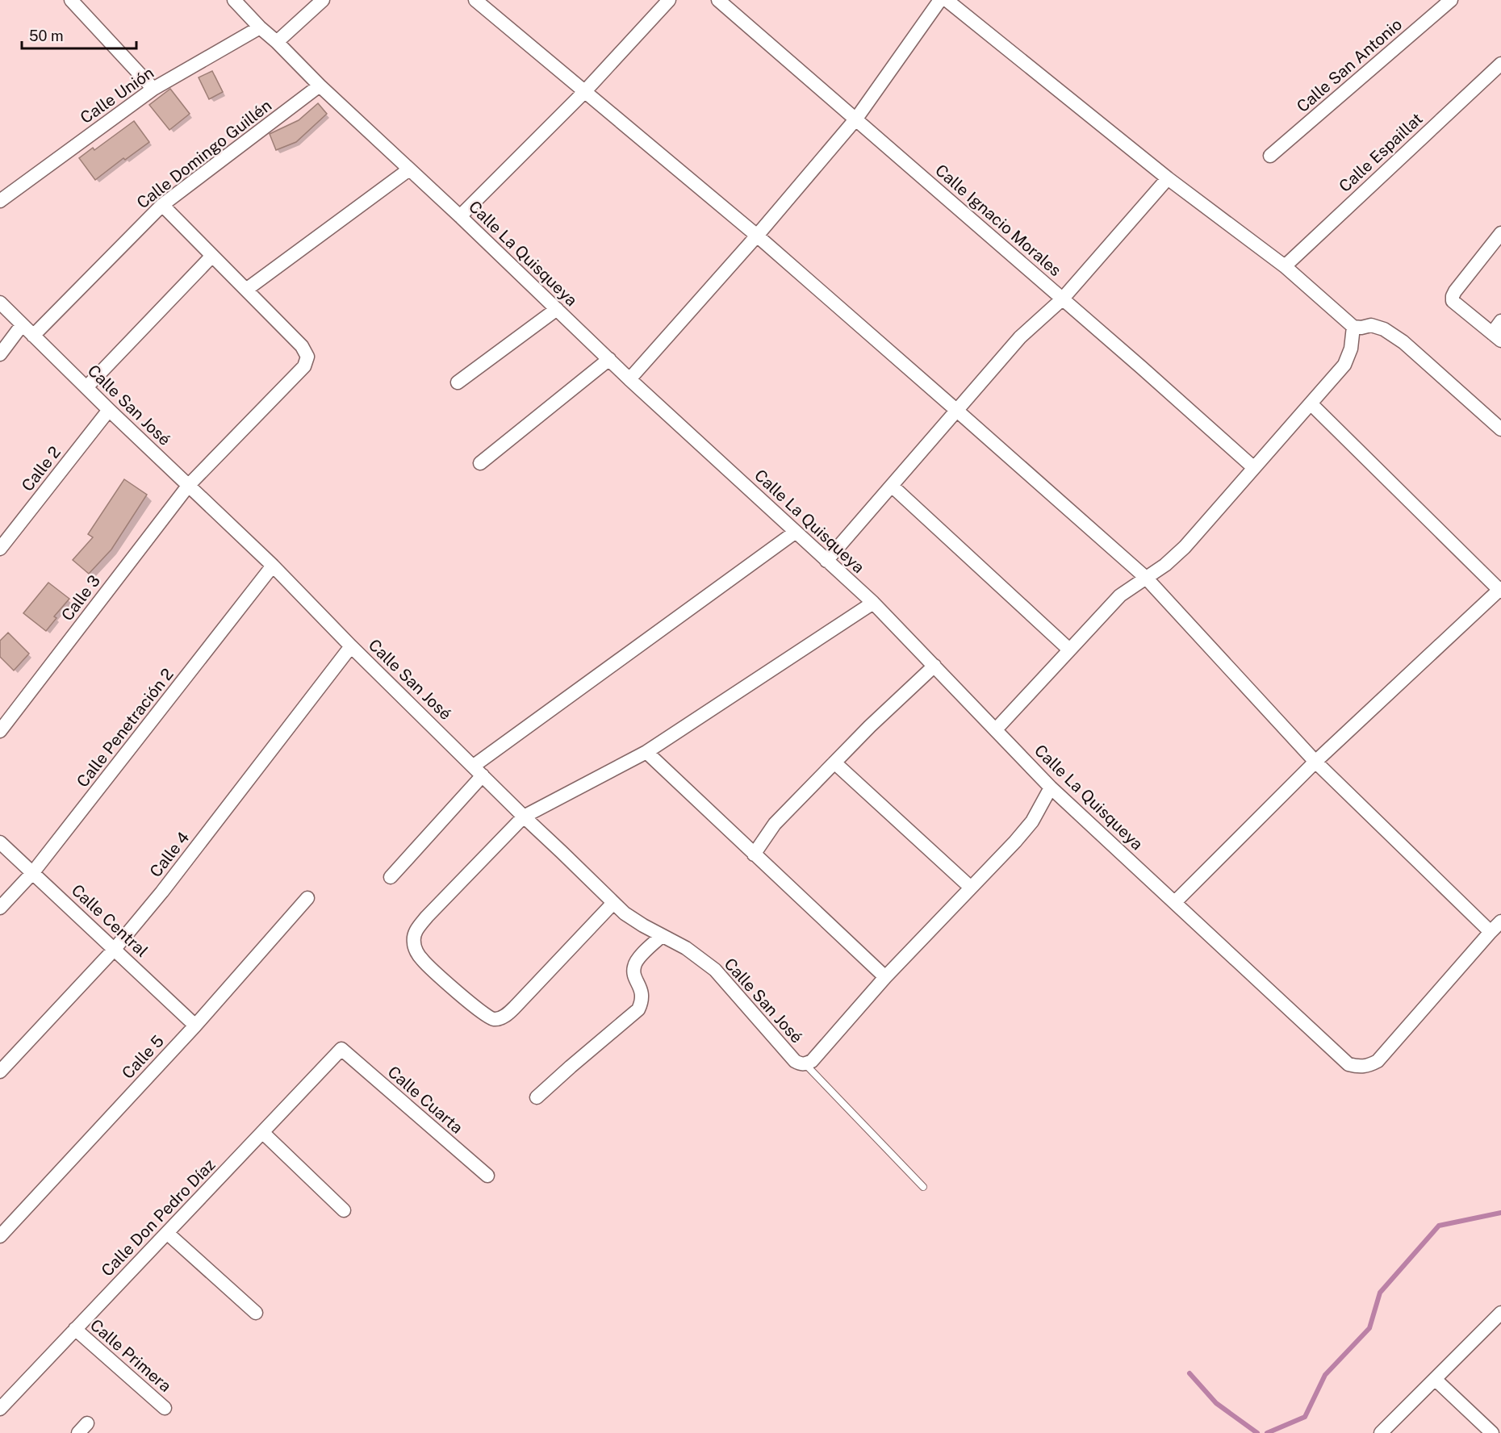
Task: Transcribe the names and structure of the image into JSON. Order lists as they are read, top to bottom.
{
  "streets": {
    "street": [
      "Calle San Antonio",
      "Calle Unión",
      "Calle Espaillat",
      "Calle Domingo Guillén",
      "Calle Ignacio Morales",
      "Calle La Quisqueya",
      "Calle San José",
      "Calle 2",
      "Calle 3",
      "Calle Penetración 2",
      "Calle 4",
      "Calle Central",
      "Calle 5",
      "Calle Cuarta",
      "Calle Don Pedro Díaz",
      "Calle Primera"
    ]
  },
  "crossings": [
    ["Calle Unión", "Calle La Quisqueya"],
    ["Calle Domingo Guillén", "Calle La Quisqueya"],
    ["Calle Domingo Guillén", "Calle San José"],
    ["Calle San José", "Calle 2"],
    ["Calle San José", "Calle 3"],
    ["Calle San José", "Calle Penetración 2"],
    ["Calle San José", "Calle 4"],
    ["Calle Penetración 2", "Calle Central"],
    ["Calle 4", "Calle Central"],
    ["Calle Central", "Calle 5"],
    ["Calle Cuarta", "Calle Don Pedro Díaz"],
    ["Calle Don Pedro Díaz", "Calle Primera"]
  ],
  "scale_bar": "50 m"
}
